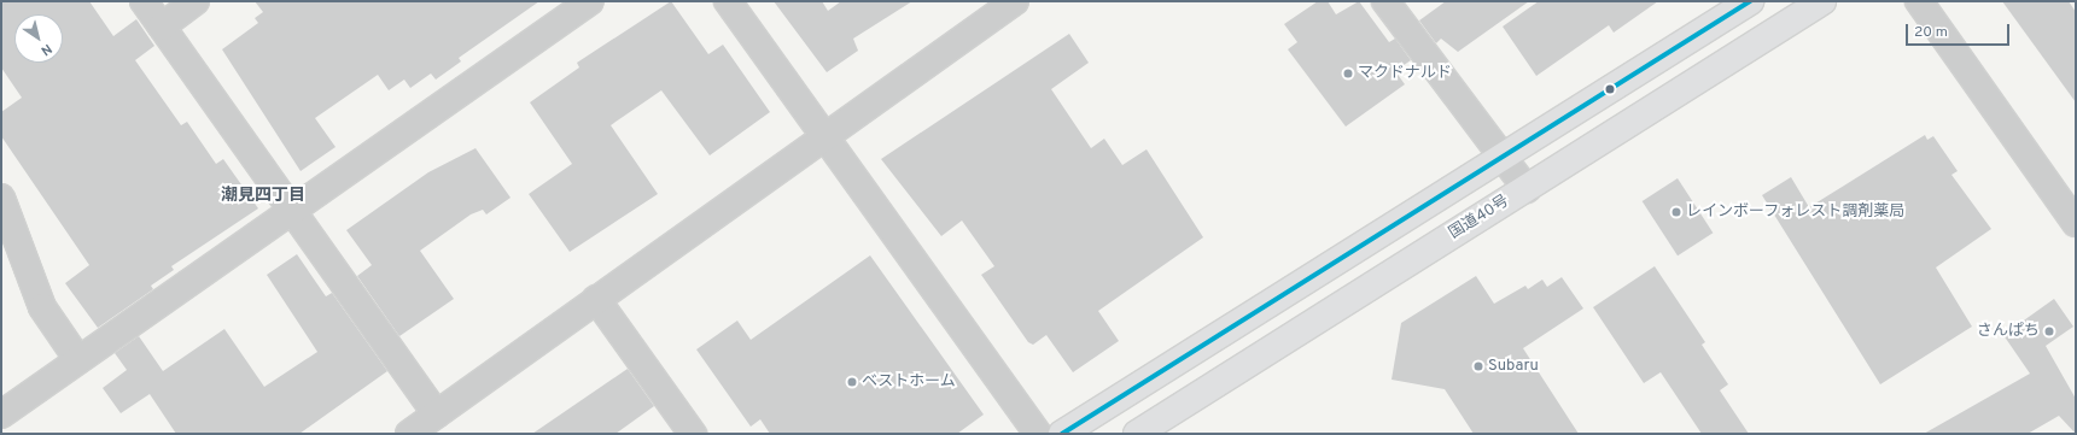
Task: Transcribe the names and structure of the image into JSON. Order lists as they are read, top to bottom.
{
  "streets": {
    "highway": ["国道40号"]
  },
  "districts": ["潮見四丁目"],
  "places": [
    "マクドナルド",
    "レインボーフォレスト調剤薬局",
    "さんぱち",
    "Subaru",
    "ベストホーム"
  ],
  "scale_bar": "20 m",
  "north": "bottom right"
}
